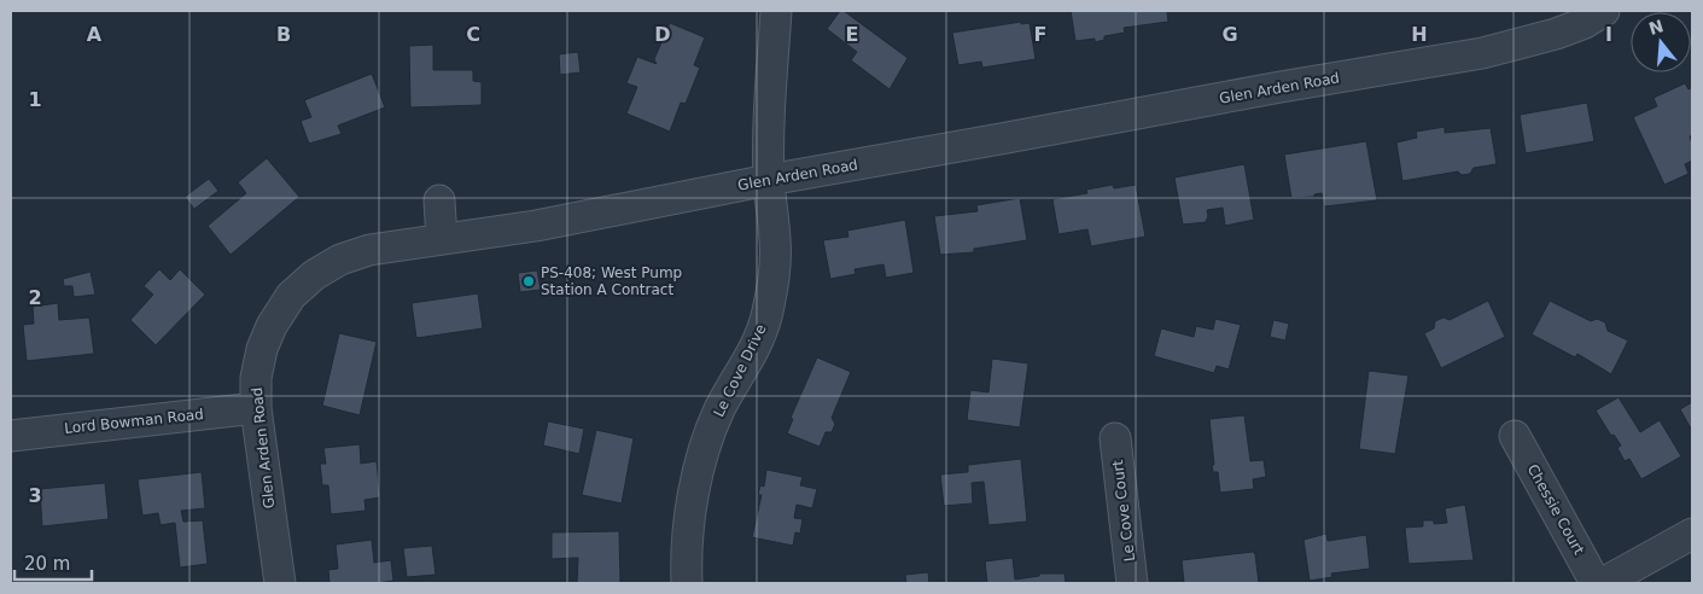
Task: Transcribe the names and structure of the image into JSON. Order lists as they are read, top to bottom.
{
  "streets": {
    "street": [
      "Glen Arden Road",
      "Le Cove Drive",
      "Lord Bowman Road",
      "Chessie Court",
      "Le Cove Court"
    ]
  },
  "crossings": [
    ["Glen Arden Road", "Le Cove Drive"],
    ["Glen Arden Road", "Lord Bowman Road"]
  ],
  "places": ["PS-408; West Pump Station A Contract"],
  "scale_bar": "20 m",
  "north": "top",
  "grid": {
    "columns": [
      "A",
      "B",
      "C",
      "D",
      "E",
      "F",
      "G",
      "H",
      "I"
    ],
    "rows": ["1", "2", "3"]
  }
}
